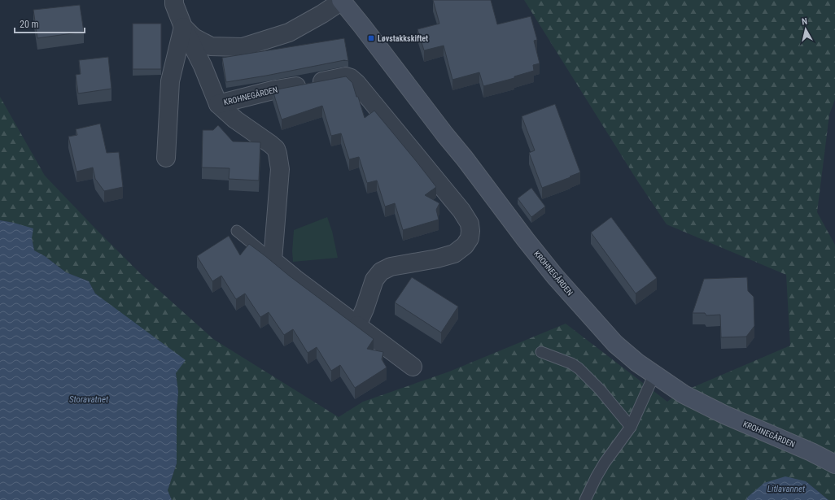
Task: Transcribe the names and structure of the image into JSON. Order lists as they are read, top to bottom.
{
  "streets": {
    "main road": ["KROHNEGÅRDEN"]
  },
  "water": ["Storavatnet", "Litlavannet"],
  "places": {
    "transit": ["Løvstakkskiftet"]
  },
  "scale_bar": "20 m",
  "north": "top"
}
